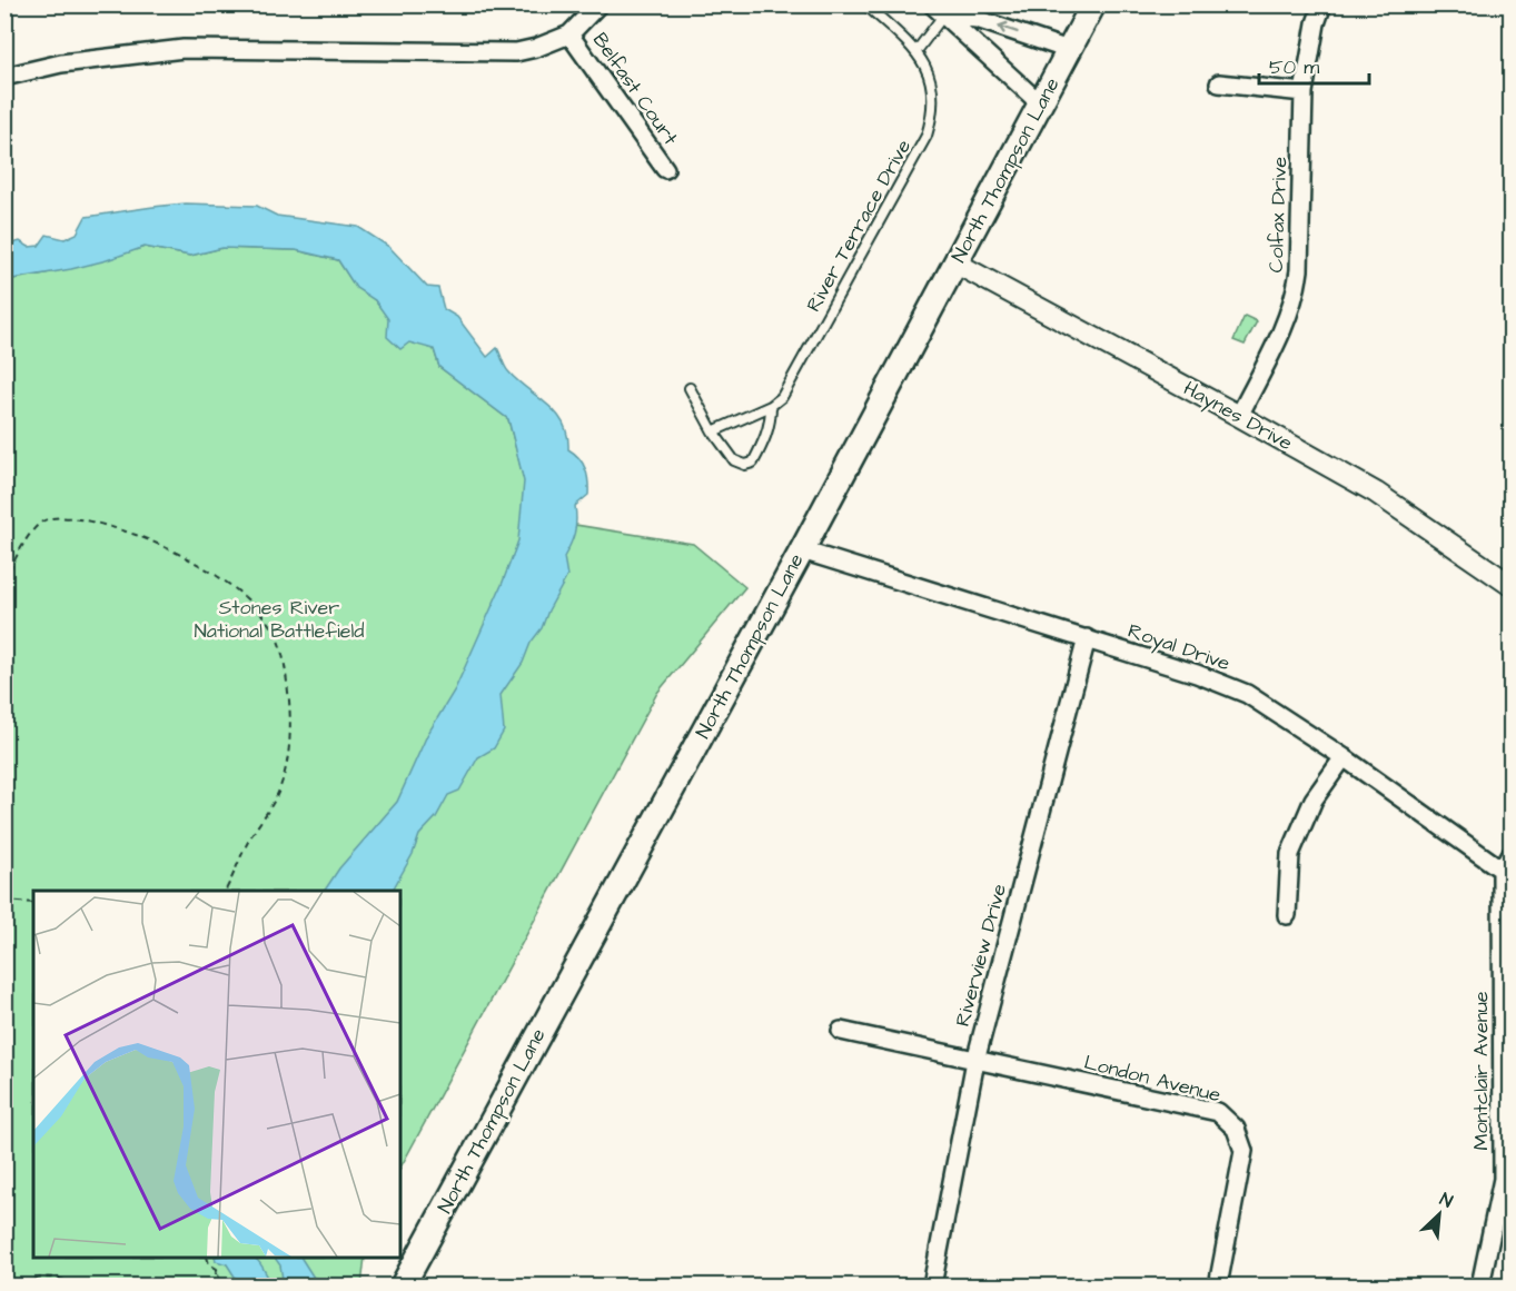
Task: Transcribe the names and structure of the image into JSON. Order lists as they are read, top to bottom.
{
  "streets": {
    "main road": ["North Thompson Lane"],
    "street": [
      "Belfast Court",
      "Colfax Drive",
      "Haynes Drive",
      "Royal Drive",
      "Riverview Drive",
      "Montclair Avenue",
      "London Avenue"
    ],
    "lane": ["River Terrace Drive"]
  },
  "crossings": [
    ["North Thompson Lane", "Haynes Drive"],
    ["North Thompson Lane", "Royal Drive"],
    ["Colfax Drive", "Haynes Drive"],
    ["Royal Drive", "Riverview Drive"],
    ["Royal Drive", "Montclair Avenue"],
    ["Riverview Drive", "London Avenue"]
  ],
  "parks": ["Stones River National Battlefield"],
  "scale_bar": "50 m",
  "north": "top right"
}
